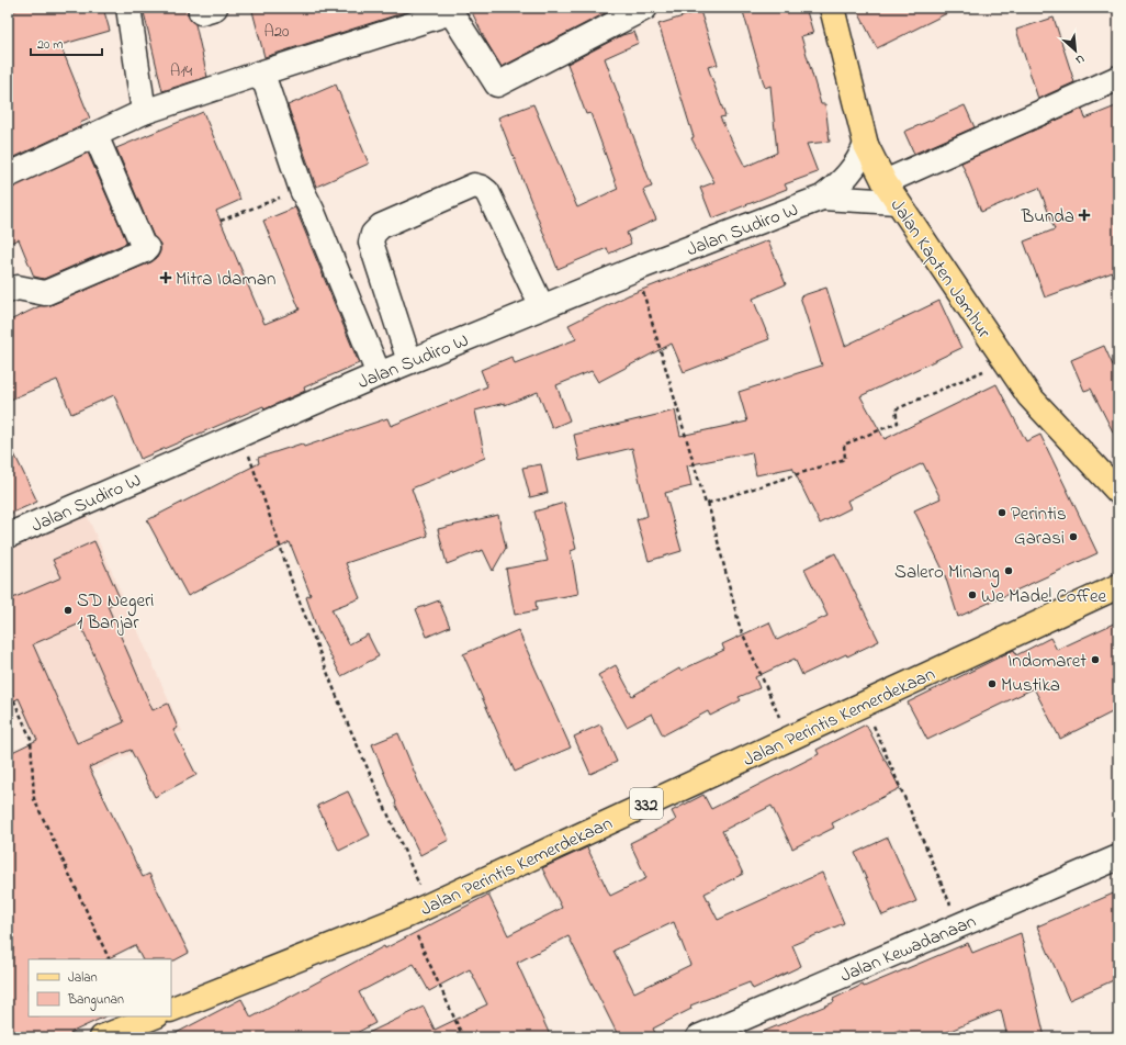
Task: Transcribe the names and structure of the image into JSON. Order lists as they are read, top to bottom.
{
  "streets": {
    "main road": ["Jalan Kapten Jamhur", "Jalan Perintis Kemerdekaan", "332"],
    "street": ["Jalan Sudiro W", "Jalan Kewadanaan"]
  },
  "places": {
    "health": ["Bunda", "Mitra Idaman"],
    "other": [
      "Perintis",
      "Garasi",
      "Salero Minang",
      "We Made! Coffee",
      "SD Negeri 1 Banjar",
      "Indomaret",
      "Mustika"
    ]
  },
  "house_numbers": ["A20", "A14"],
  "legend": ["Jalan", "Bangunan"],
  "scale_bar": "20 m",
  "north": "bottom right"
}
